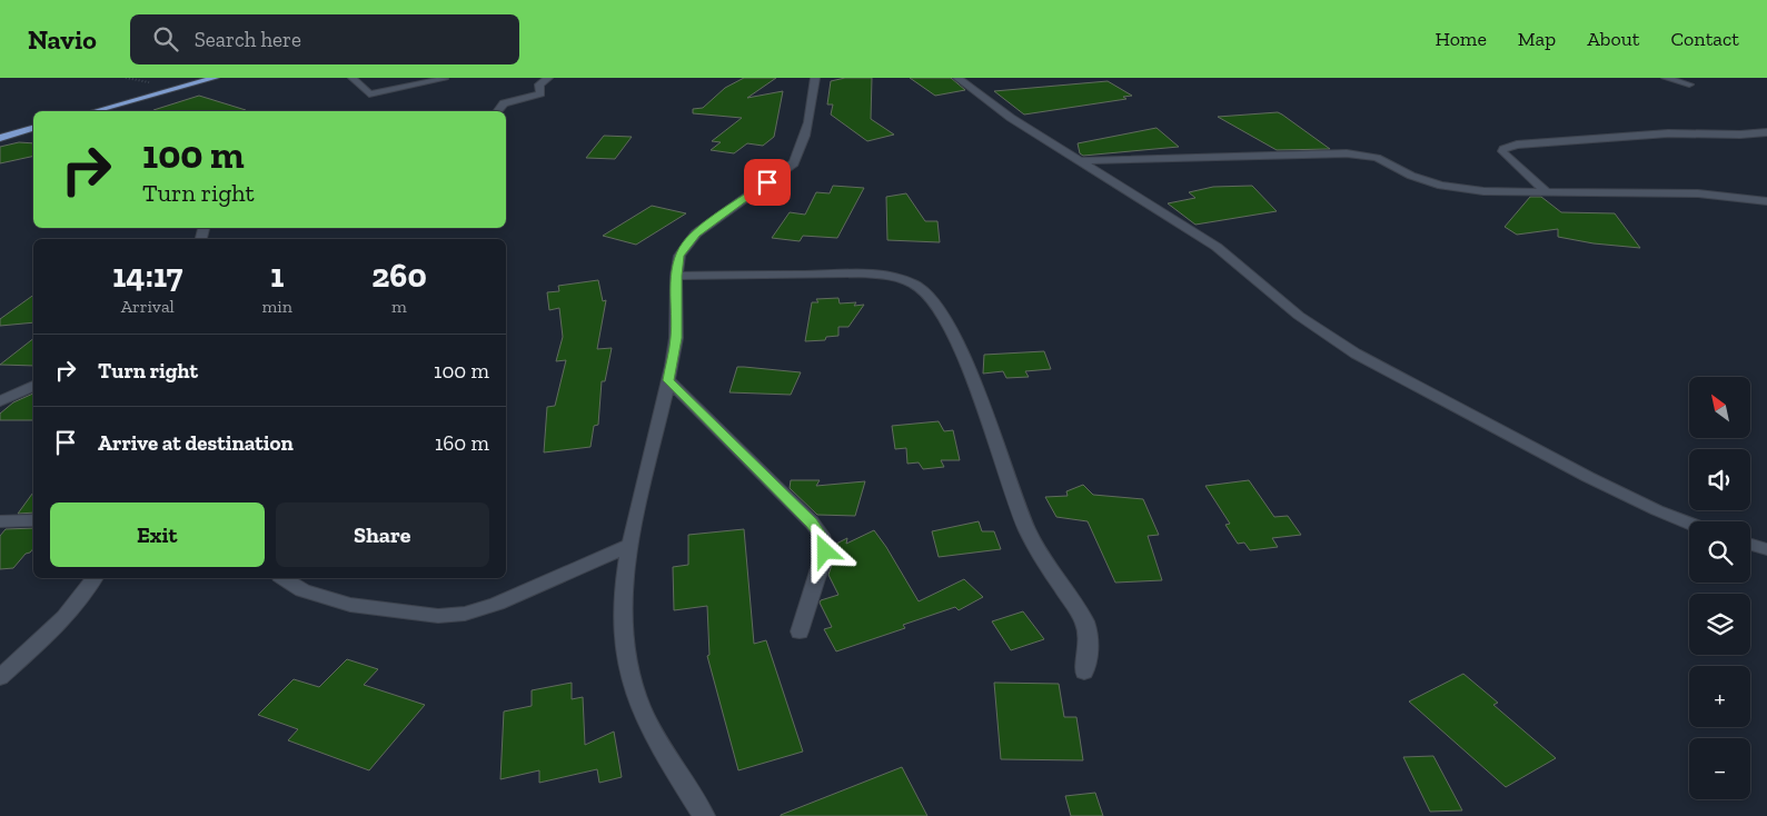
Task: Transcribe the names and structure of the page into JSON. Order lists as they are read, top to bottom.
{
  "north": "top left",
  "page": {
    "header": "Navio",
    "search": "Search here",
    "nav": [
      "Home",
      "Map",
      "About",
      "Contact"
    ],
    "turn": ["100 m", "Turn right"],
    "eta": [
      "14:17",
      "Arrival",
      "1",
      "min",
      "260",
      "m"
    ],
    "list": [
      {
        "name": "Turn right",
        "value": "100 m"
      },
      {
        "name": "Arrive at destination",
        "value": "160 m"
      }
    ],
    "map_buttons": ["+", "−"],
    "buttons": ["Exit", "Share"]
  }
}
